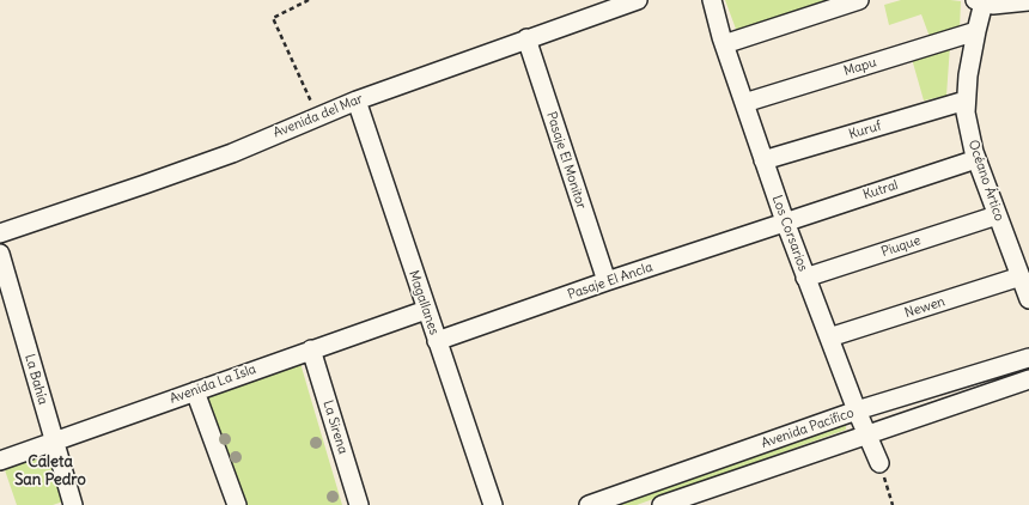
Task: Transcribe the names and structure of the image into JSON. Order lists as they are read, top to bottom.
{
  "streets": {
    "street": [
      "Mapu",
      "Avenida del Mar",
      "Kuruf",
      "Pasaje El Monitor",
      "Océano Ártico",
      "Kutral",
      "Los Corsarios",
      "Piuque",
      "Pasaje El Ancla",
      "Magallanes",
      "Newen",
      "La Bahía",
      "Avenida La Isla",
      "La Sirena",
      "Avenida Pacífico"
    ]
  },
  "crossings": [
    ["Mapu", "Océano Ártico"],
    ["Mapu", "Los Corsarios"],
    ["Avenida del Mar", "Pasaje El Monitor"],
    ["Avenida del Mar", "Magallanes"],
    ["Kuruf", "Océano Ártico"],
    ["Kuruf", "Los Corsarios"],
    ["Pasaje El Monitor", "Pasaje El Ancla"],
    ["Océano Ártico", "Kutral"],
    ["Océano Ártico", "Piuque"],
    ["Océano Ártico", "Newen"],
    ["Kutral", "Los Corsarios"],
    ["Kutral", "Pasaje El Ancla"],
    ["Los Corsarios", "Piuque"],
    ["Los Corsarios", "Pasaje El Ancla"],
    ["Los Corsarios", "Newen"],
    ["Los Corsarios", "Avenida Pacífico"],
    ["Pasaje El Ancla", "Magallanes"],
    ["Magallanes", "Avenida La Isla"],
    ["La Bahía", "Avenida La Isla"],
    ["Avenida La Isla", "La Sirena"]
  ],
  "districts": ["Caleta San Pedro"]
}
